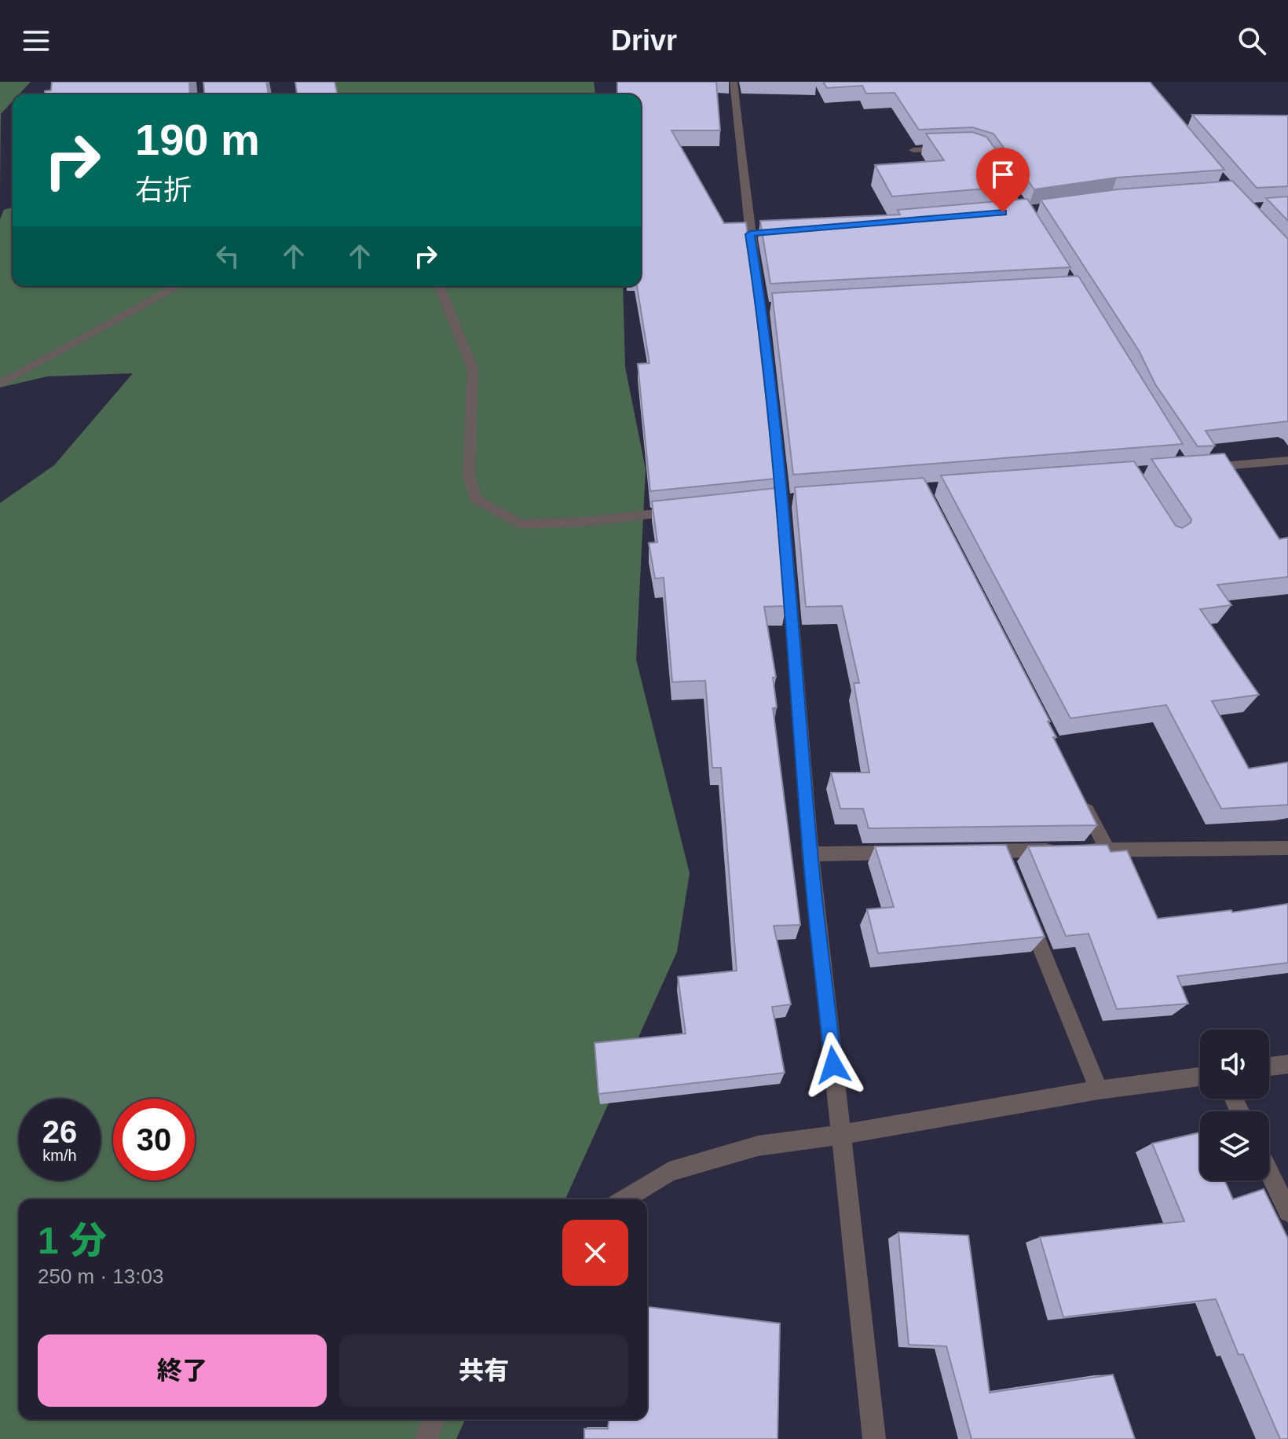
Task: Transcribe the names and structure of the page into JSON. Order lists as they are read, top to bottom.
{
  "page": {
    "header": "Drivr",
    "turn": ["190 m", "右折"],
    "speed": "26 km/h",
    "limit": "30",
    "heading": ["1 分", "250 m · 13:03"],
    "buttons": ["終了", "共有"]
  }
}
